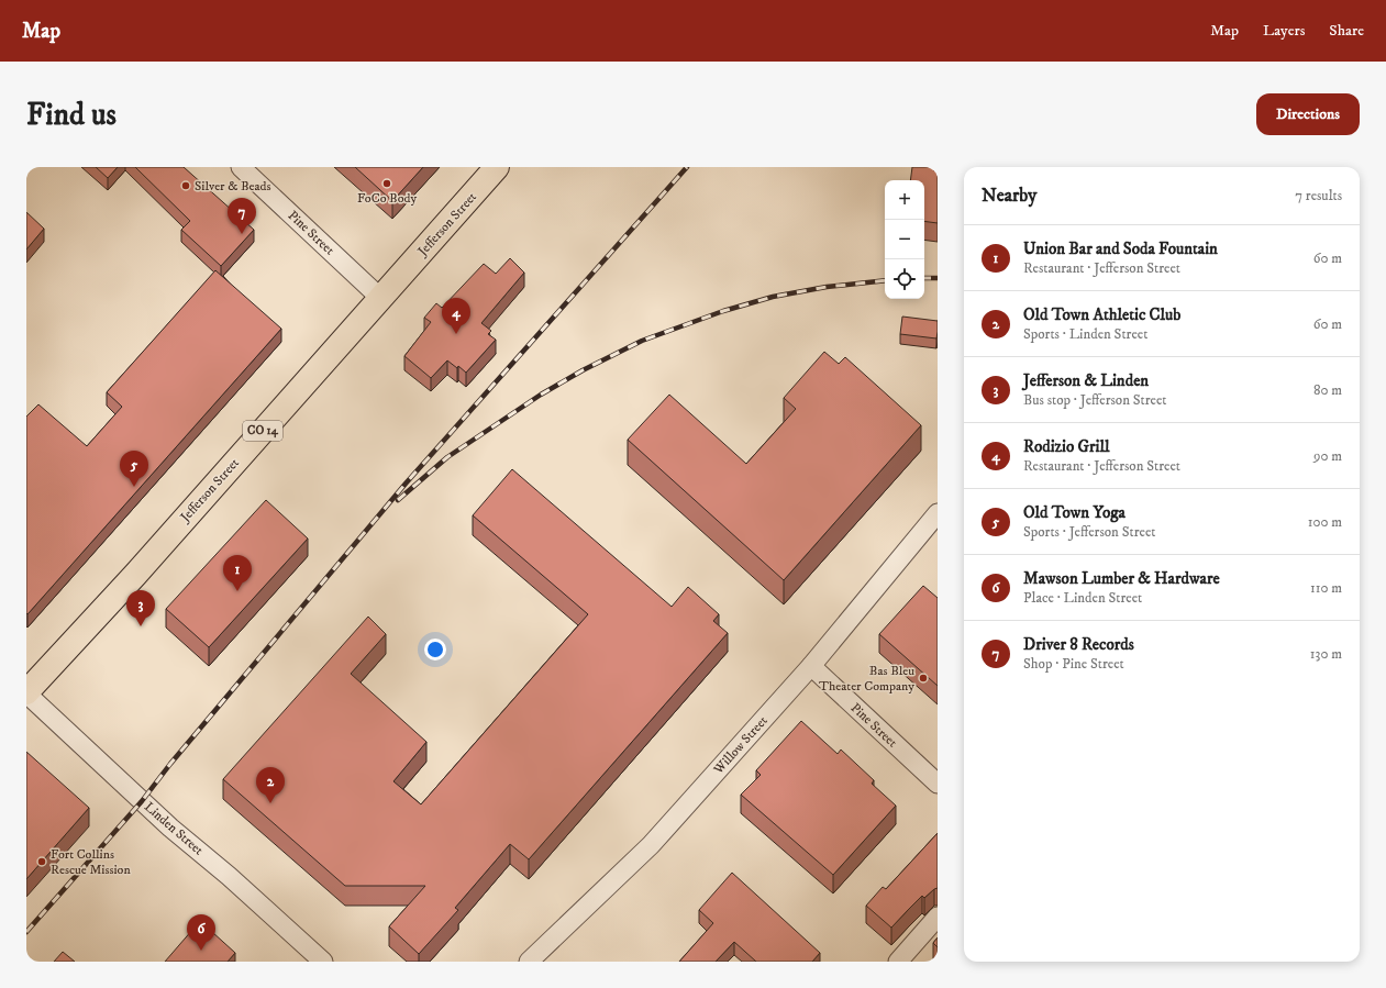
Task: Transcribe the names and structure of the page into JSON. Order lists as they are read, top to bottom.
{
  "streets": {
    "highway": ["Jefferson Street", "CO 14"],
    "street": ["Pine Street", "Willow Street", "Linden Street"]
  },
  "crossings": [
    ["Jefferson Street", "Pine Street"],
    ["Jefferson Street", "Linden Street"],
    ["Pine Street", "Willow Street"]
  ],
  "places": [
    "FoCo Body",
    "Silver & Beads",
    "Bas Bleu Theater Company",
    "Fort Collins Rescue Mission"
  ],
  "page": {
    "header": "Map",
    "nav": ["Map", "Layers", "Share"],
    "buttons": "Directions",
    "title": "Find us",
    "heading": ["Nearby", "7 results"],
    "map_buttons": ["+", "−"],
    "pins": [
      "7",
      "4",
      "5",
      "1",
      "3",
      "2",
      "6"
    ],
    "list": [
      {
        "mark": "1",
        "name": "Union Bar and Soda Fountain",
        "note": "Restaurant · Jefferson Street",
        "value": "60 m"
      },
      {
        "mark": "2",
        "name": "Old Town Athletic Club",
        "note": "Sports · Linden Street",
        "value": "60 m"
      },
      {
        "mark": "3",
        "name": "Jefferson & Linden",
        "note": "Bus stop · Jefferson Street",
        "value": "80 m"
      },
      {
        "mark": "4",
        "name": "Rodizio Grill",
        "note": "Restaurant · Jefferson Street",
        "value": "90 m"
      },
      {
        "mark": "5",
        "name": "Old Town Yoga",
        "note": "Sports · Jefferson Street",
        "value": "100 m"
      },
      {
        "mark": "6",
        "name": "Mawson Lumber & Hardware",
        "note": "Place · Linden Street",
        "value": "110 m"
      },
      {
        "mark": "7",
        "name": "Driver 8 Records",
        "note": "Shop · Pine Street",
        "value": "130 m"
      }
    ]
  }
}
